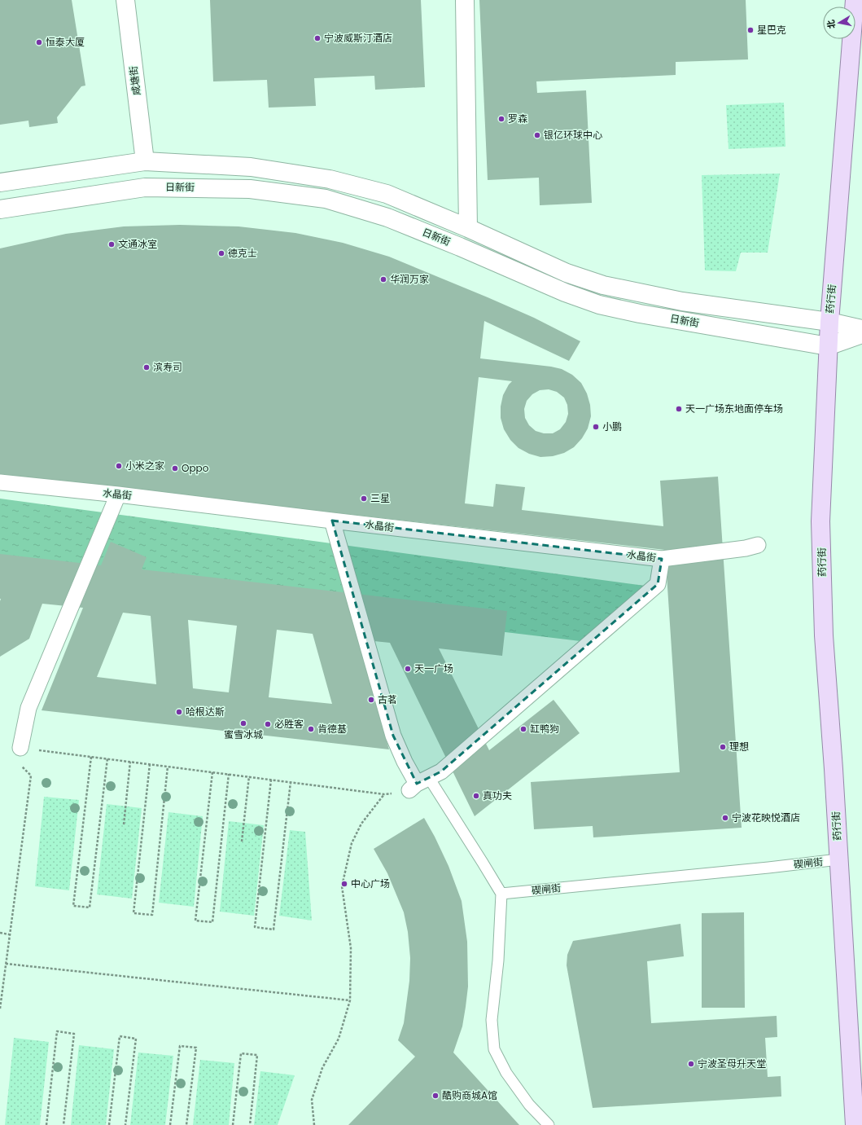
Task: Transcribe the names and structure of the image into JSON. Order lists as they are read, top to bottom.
{
  "streets": {
    "main road": ["药行街"],
    "street": ["咸塘街", "日新街", "水晶街"],
    "lane": ["碶闸街"]
  },
  "crossings": [
    ["咸塘街", "日新街"],
    ["日新街", "药行街"],
    ["药行街", "碶闸街"]
  ],
  "places": [
    "星巴克",
    "宁波威斯汀酒店",
    "恒泰大厦",
    "罗森",
    "银亿环球中心",
    "文通冰室",
    "德克士",
    "华润万家",
    "滨寿司",
    "天一广场东地面停车场",
    "小鹏",
    "小米之家",
    "Oppo",
    "三星",
    "天一广场",
    "古茗",
    "哈根达斯",
    "蜜雪冰城",
    "必胜客",
    "肯德基",
    "缸鸭狗",
    "理想",
    "真功夫",
    "宁波花映悦酒店",
    "中心广场",
    "宁波圣母升天堂",
    "酷购商城A馆"
  ],
  "north": "left"
}
